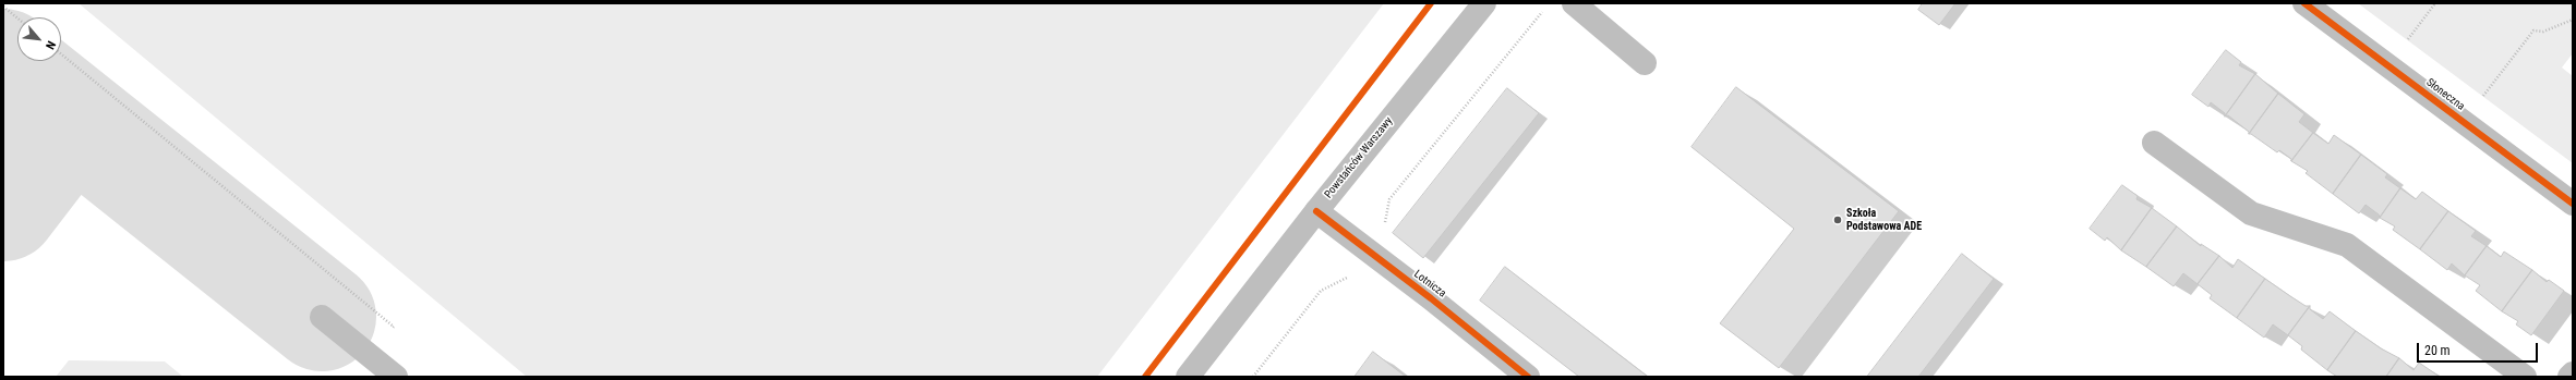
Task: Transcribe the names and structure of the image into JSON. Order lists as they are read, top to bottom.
{
  "streets": {
    "street": ["Słoneczna", "Powstańców Warszawy", "Lotnicza"]
  },
  "crossings": [
    ["Powstańców Warszawy", "Lotnicza"]
  ],
  "places": ["Szkoła Podstawowa ADE"],
  "scale_bar": "20 m",
  "north": "bottom right"
}
